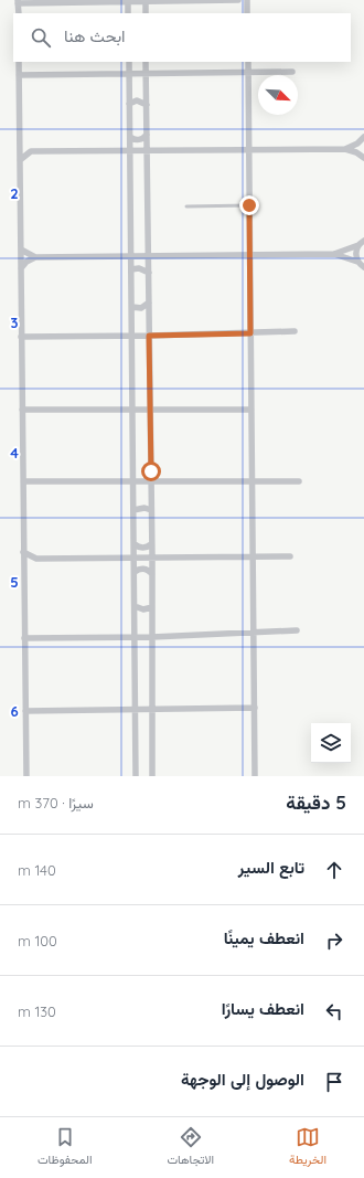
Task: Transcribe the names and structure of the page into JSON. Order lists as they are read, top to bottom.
{
  "north": "bottom right",
  "page": {
    "search": "ابحث هنا",
    "heading": ["5 دقيقة", "سيرًا · 370 m"],
    "list": [
      ["تابع السير", "140 m"],
      ["انعطف يمينًا", "100 m"],
      ["انعطف يسارًا", "130 m"],
      "الوصول إلى الوجهة"
    ],
    "nav": ["الخريطة", "الاتجاهات", "المحفوظات"]
  },
  "grid": {
    "rows": [
      "2",
      "3",
      "4",
      "5",
      "6"
    ]
  }
}
